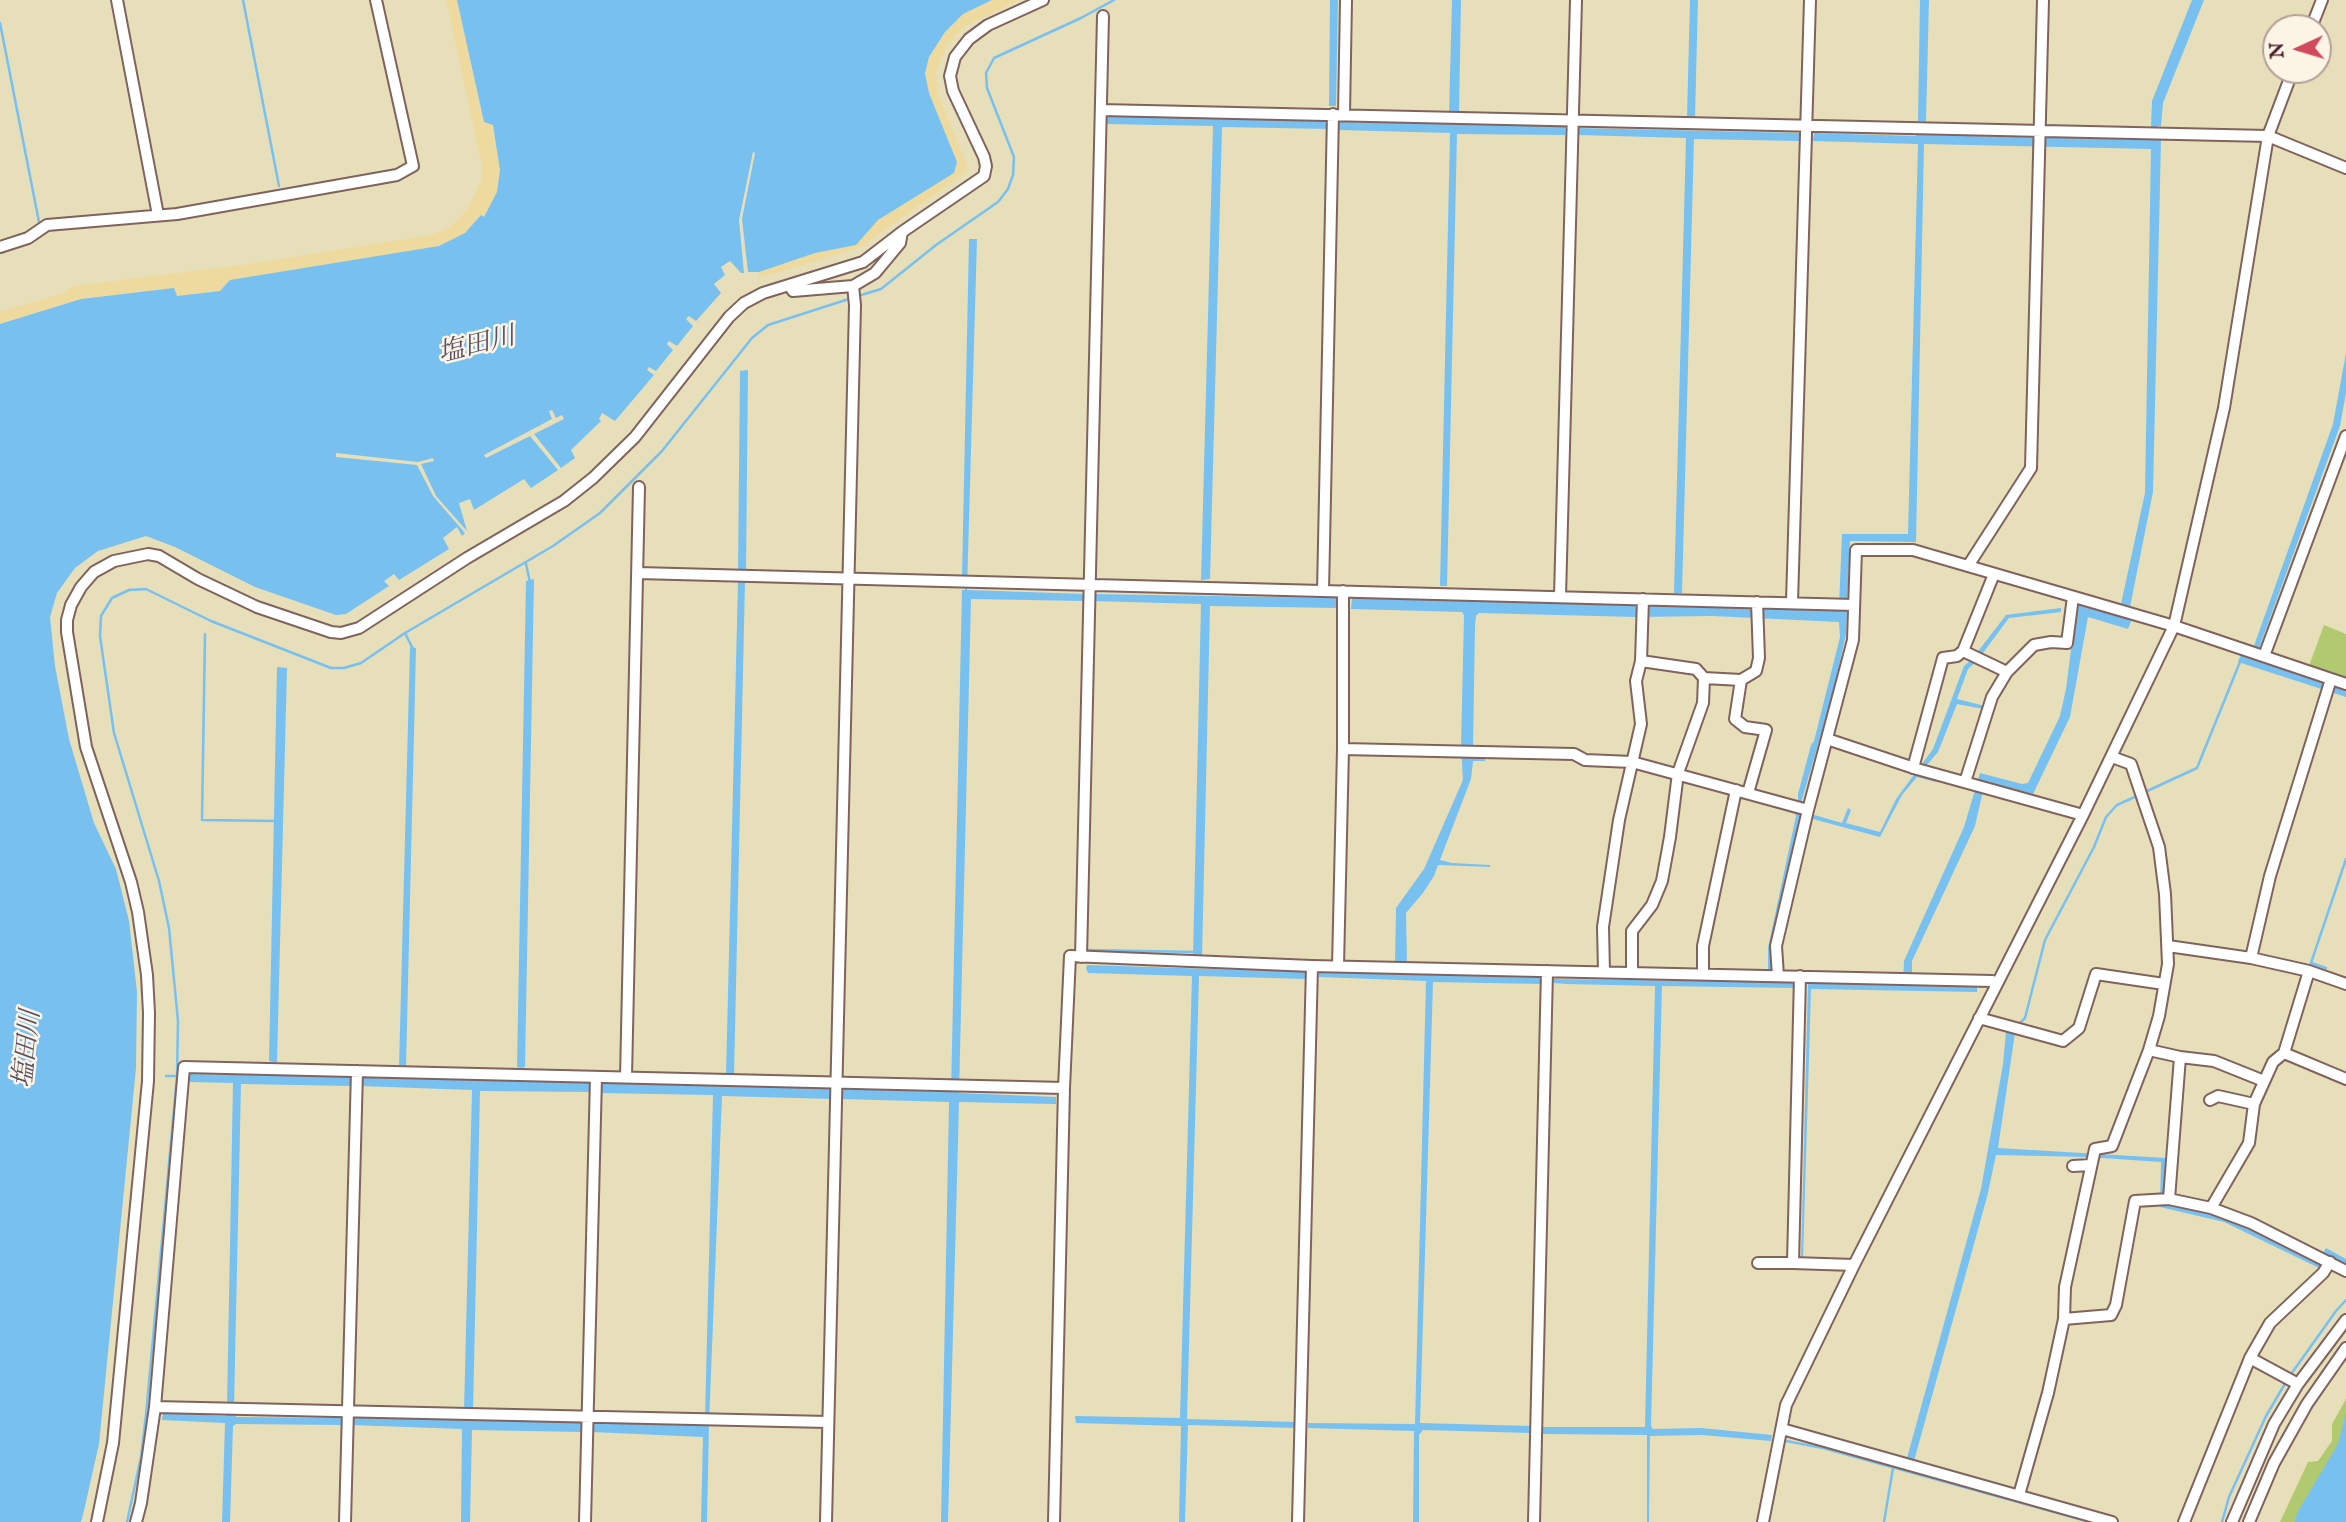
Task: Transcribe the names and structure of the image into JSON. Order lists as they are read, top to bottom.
{
  "water": ["塩田川"],
  "north": "left"
}
